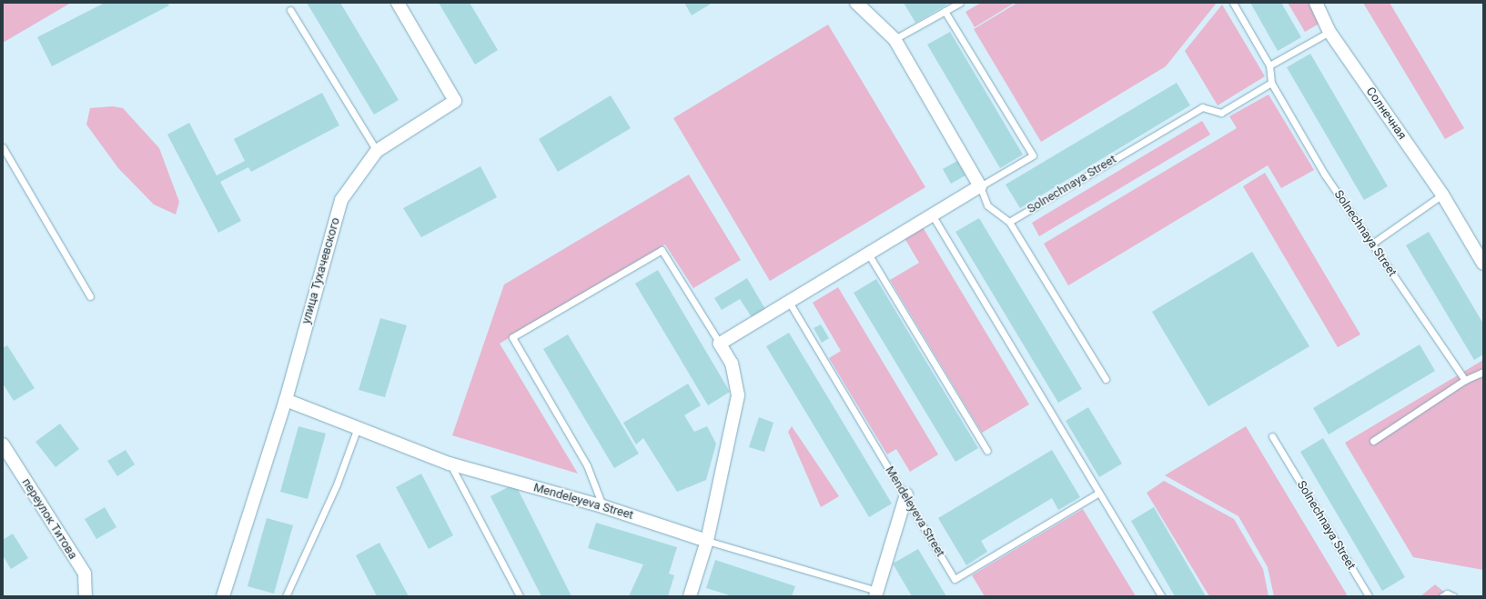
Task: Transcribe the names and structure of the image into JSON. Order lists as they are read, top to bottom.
{
  "streets": {
    "street": [
      "Солнечная",
      "улица Тухачевского",
      "Mendeleyeva Street",
      "переулок Титова"
    ],
    "lane": ["Solnechnaya Street"]
  },
  "crossings": [
    ["улица Тухачевского", "Mendeleyeva Street"]
  ]
}
